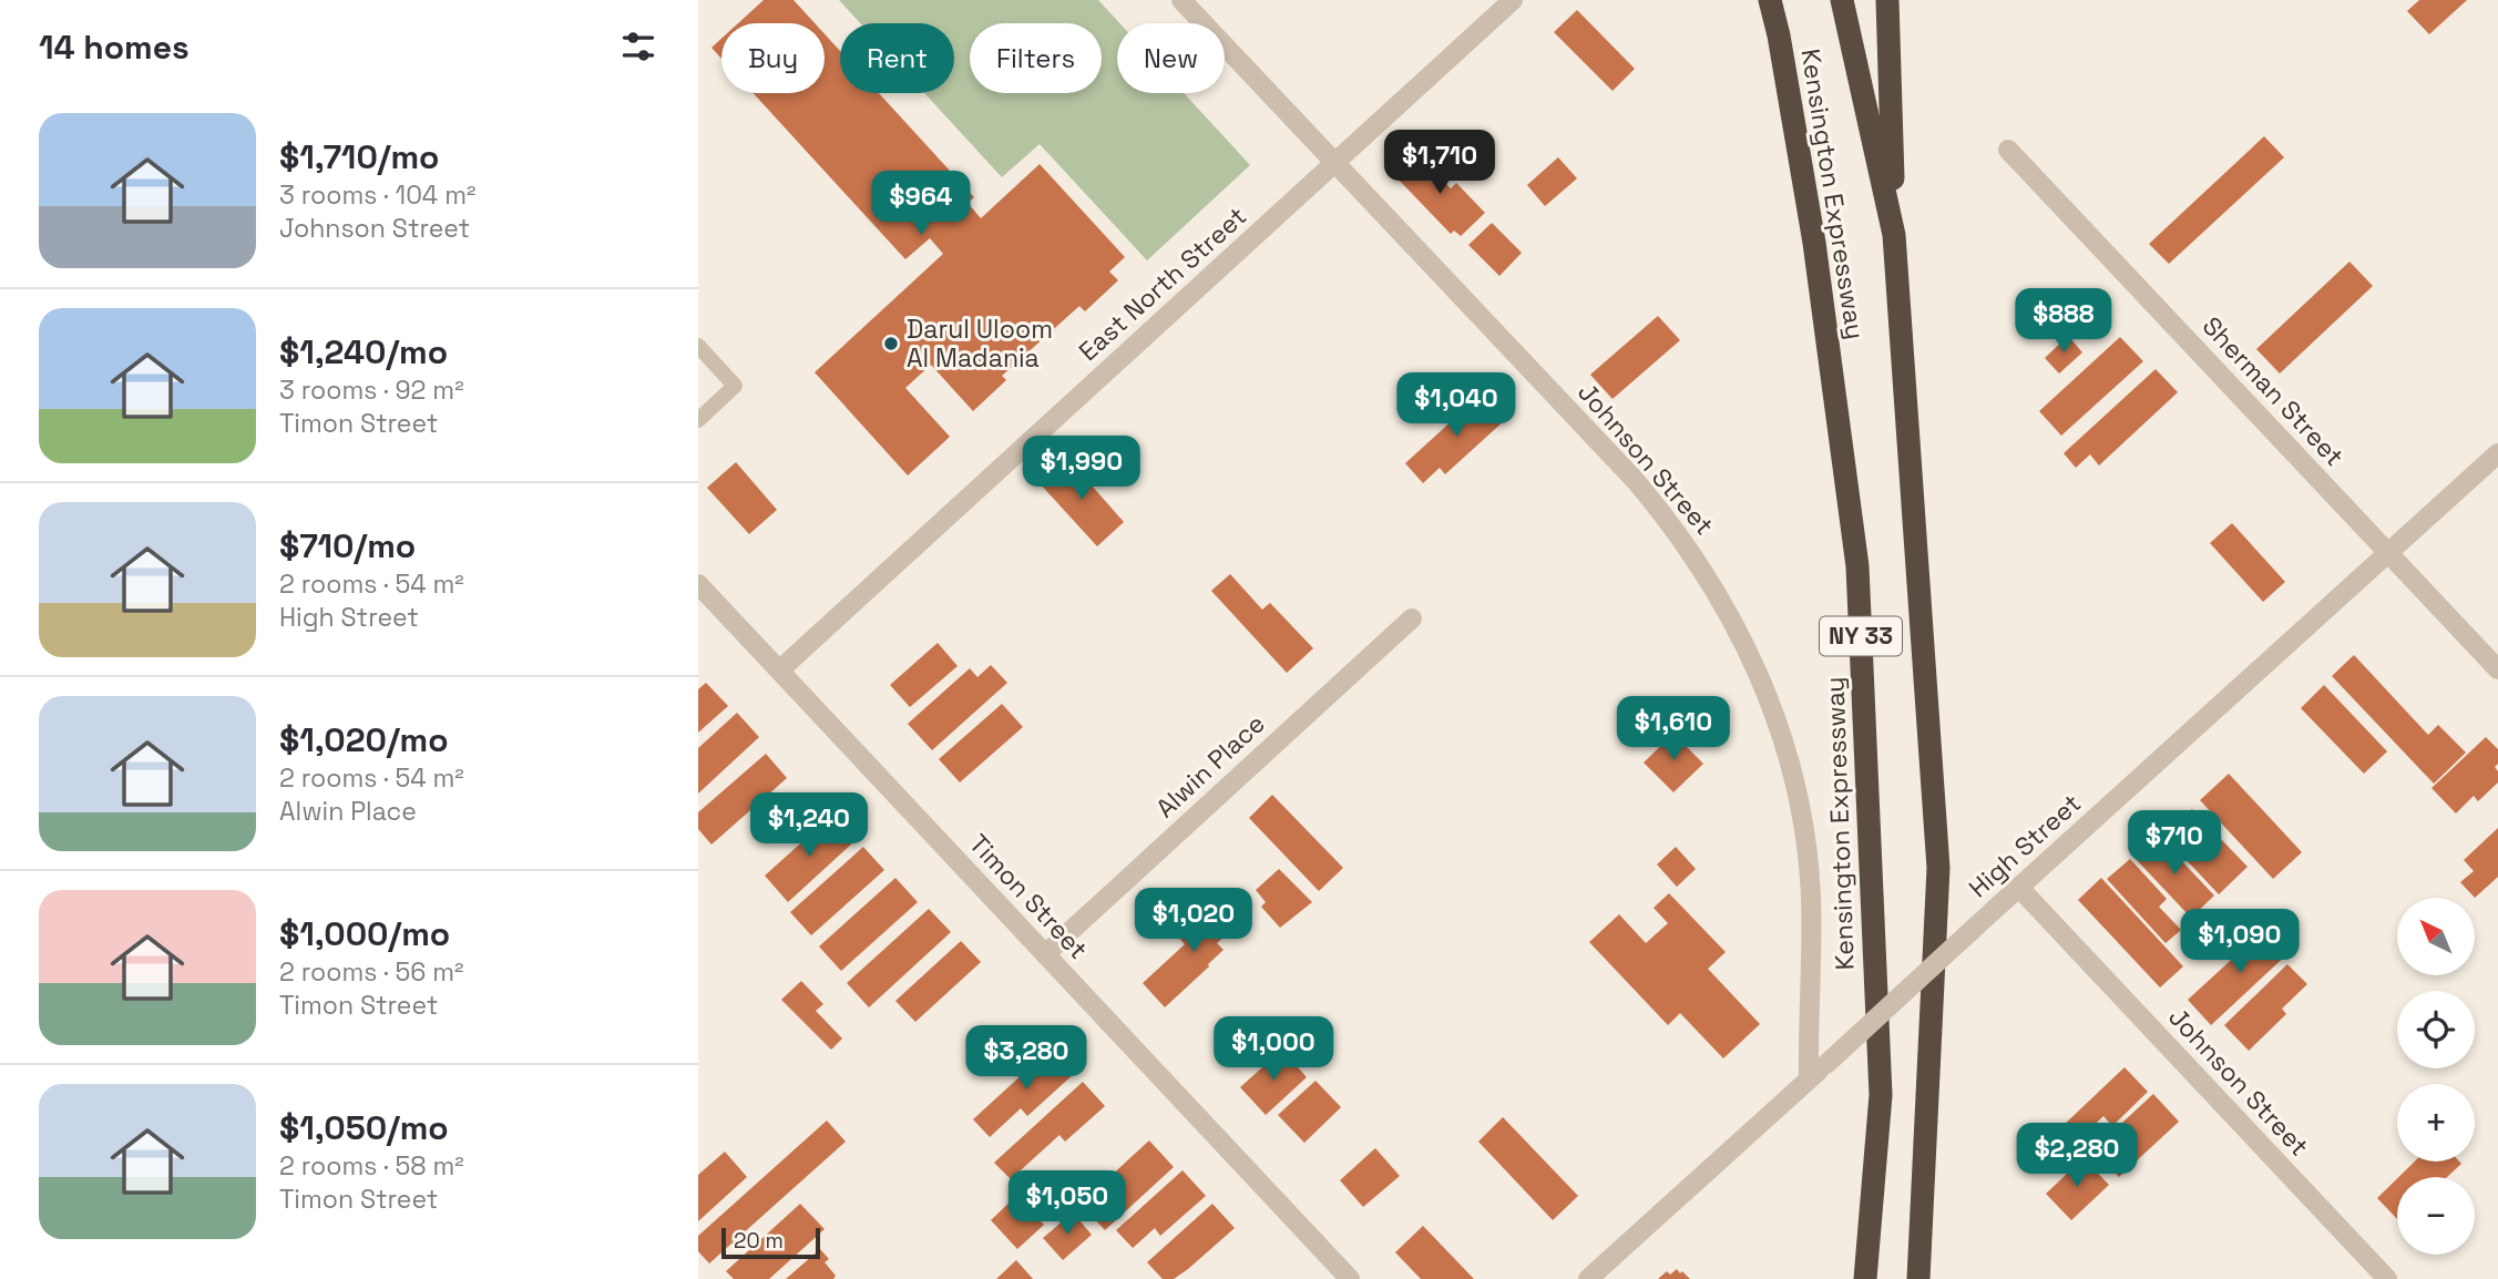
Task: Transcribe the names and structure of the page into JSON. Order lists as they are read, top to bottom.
{
  "streets": {
    "highway": ["Kensington Expressway", "NY 33"],
    "street": [
      "East North Street",
      "Sherman Street",
      "Johnson Street",
      "Alwin Place",
      "High Street",
      "Timon Street"
    ]
  },
  "crossings": [
    ["East North Street", "Johnson Street"],
    ["East North Street", "Timon Street"],
    ["Sherman Street", "High Street"],
    ["Johnson Street", "High Street"],
    ["Alwin Place", "Timon Street"]
  ],
  "places": ["Darul Uloom Al Madania"],
  "scale_bar": "20 m",
  "north": "top left",
  "page": {
    "heading": "14 homes",
    "chip": [
      "Buy",
      "Rent",
      "Filters",
      "New"
    ],
    "list": [
      {
        "name": "$1,710/mo",
        "note": "3 rooms · 104 m² · Johnson Street"
      },
      {
        "name": "$1,240/mo",
        "note": "3 rooms · 92 m² · Timon Street"
      },
      {
        "name": "$710/mo",
        "note": "2 rooms · 54 m² · High Street"
      },
      {
        "name": "$1,020/mo",
        "note": "2 rooms · 54 m² · Alwin Place"
      },
      {
        "name": "$1,000/mo",
        "note": "2 rooms · 56 m² · Timon Street"
      },
      {
        "name": "$1,050/mo",
        "note": "2 rooms · 58 m² · Timon Street"
      }
    ],
    "price": [
      "$1,710",
      "$964",
      "$888",
      "$1,040",
      "$1,990",
      "$1,610",
      "$1,240",
      "$710",
      "$1,020",
      "$1,090",
      "$1,000",
      "$3,280",
      "$2,280",
      "$1,050"
    ],
    "map_buttons": ["+", "−"],
    "scale": "20 m"
  }
}
